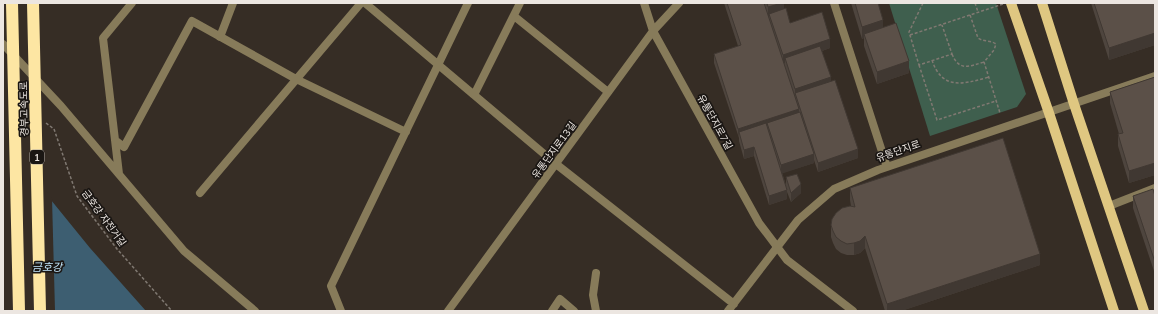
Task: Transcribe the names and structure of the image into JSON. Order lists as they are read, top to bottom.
{
  "streets": {
    "highway": ["경부고속도로", "1"],
    "street": ["유통단지로7길", "유통단지로13길", "유통단지로"],
    "path": ["금호강 자전거길"]
  },
  "crossings": [
    ["유통단지로7길", "유통단지로13길"],
    ["유통단지로7길", "유통단지로"]
  ],
  "water": ["금호강"]
}
